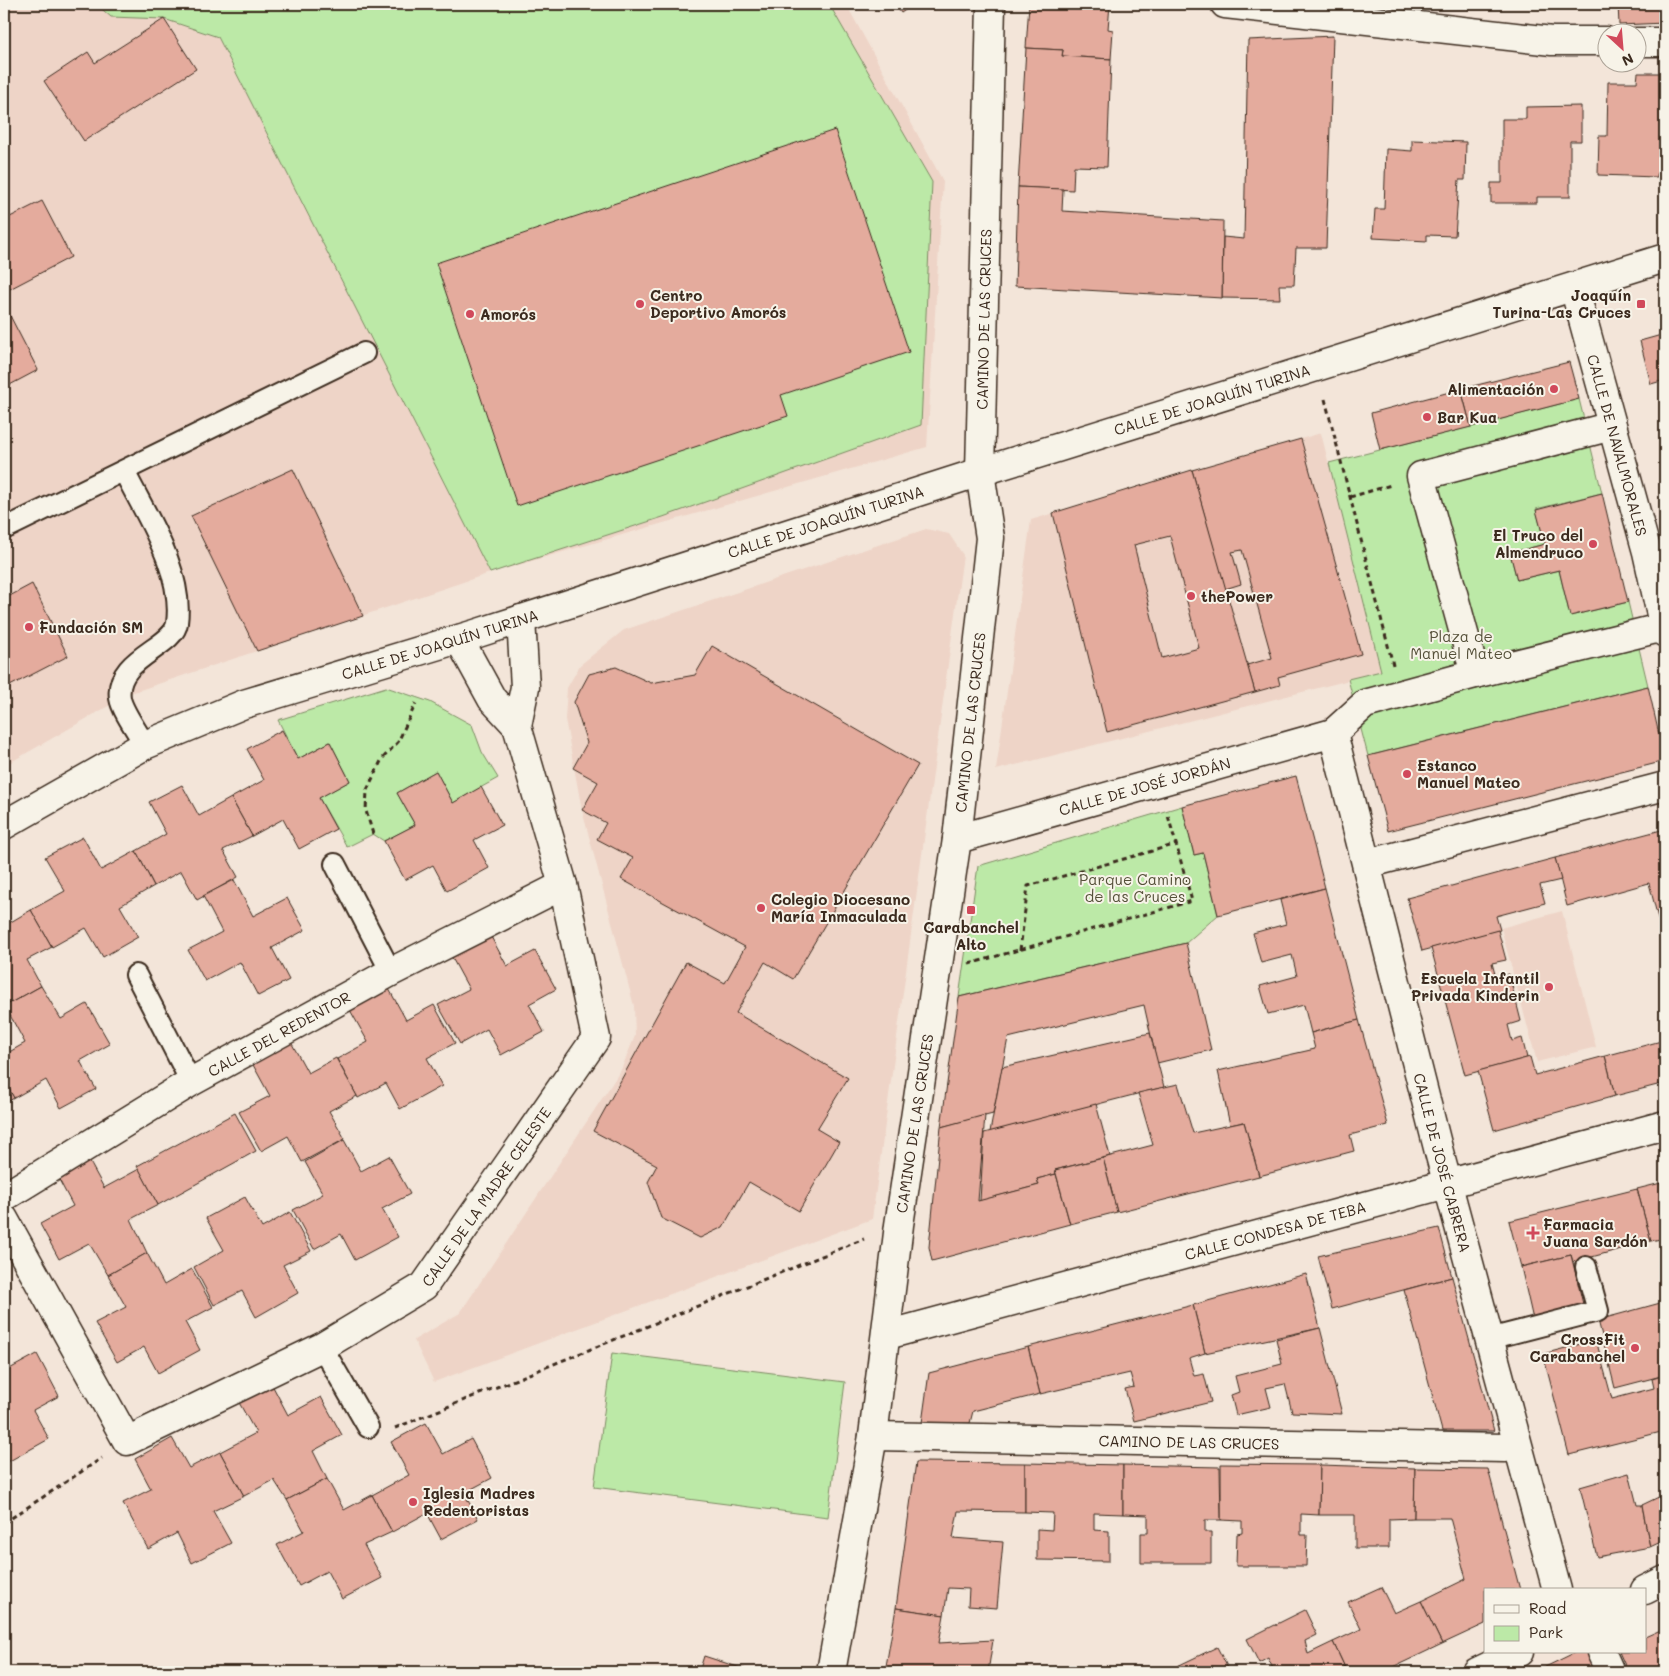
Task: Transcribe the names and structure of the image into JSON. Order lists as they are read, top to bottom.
{
  "streets": {
    "street": [
      "CAMINO DE LAS CRUCES",
      "CALLE DE JOAQUÍN TURINA",
      "CALLE DE NAVALMORALES",
      "CALLE DE JOSÉ JORDÁN",
      "CALLE DEL REDENTOR",
      "CALLE DE JOSÉ CABRERA",
      "CALLE DE LA MADRE CELESTE",
      "CALLE CONDESA DE TEBA"
    ]
  },
  "crossings": [
    ["CAMINO DE LAS CRUCES", "CALLE DE JOAQUÍN TURINA"],
    ["CAMINO DE LAS CRUCES", "CALLE DE JOSÉ JORDÁN"],
    ["CAMINO DE LAS CRUCES", "CALLE CONDESA DE TEBA"],
    ["CALLE DE JOAQUÍN TURINA", "CALLE DE NAVALMORALES"],
    ["CALLE DE JOAQUÍN TURINA", "CALLE DE LA MADRE CELESTE"],
    ["CALLE DE JOSÉ JORDÁN", "CALLE DE JOSÉ CABRERA"],
    ["CALLE DEL REDENTOR", "CALLE DE LA MADRE CELESTE"],
    ["CALLE DE JOSÉ CABRERA", "CALLE CONDESA DE TEBA"]
  ],
  "parks": ["Plaza de Manuel Mateo", "Parque Camino de las Cruces"],
  "places": {
    "other": [
      "Centro Deportivo Amorós",
      "Amorós",
      "Alimentación",
      "Bar Kua",
      "El Truco del Almendruco",
      "thePower",
      "Fundación SM",
      "Estanco Manuel Mateo",
      "Colegio Diocesano María Inmaculada",
      "Escuela Infantil Privada Kinderin",
      "CrossFit Carabanchel",
      "Iglesia Madres Redentoristas"
    ],
    "transit": ["Joaquín Turina-Las Cruces", "Carabanchel Alto"],
    "health": ["Farmacia Juana Sardón"]
  },
  "legend": ["Road", "Park"],
  "north": "bottom right"
}
